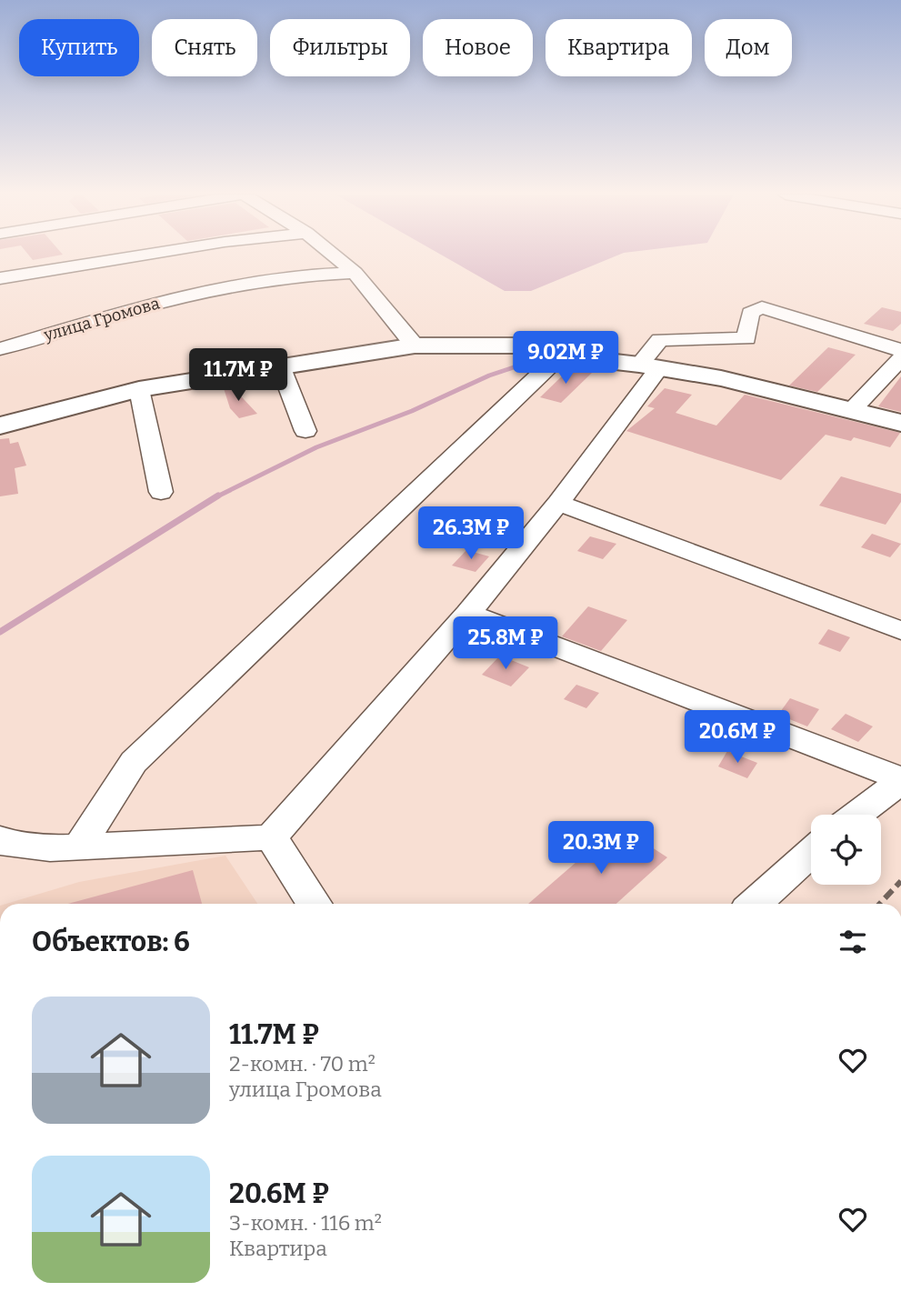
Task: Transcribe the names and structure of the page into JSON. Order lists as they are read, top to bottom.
{
  "streets": {
    "street": ["улица Громова"]
  },
  "page": {
    "chip": [
      "Купить",
      "Снять",
      "Фильтры",
      "Новое",
      "Квартира",
      "Дом"
    ],
    "price": [
      "9.02M ₽",
      "11.7M ₽",
      "26.3M ₽",
      "25.8M ₽",
      "20.6M ₽",
      "20.3M ₽"
    ],
    "heading": "Объектов: 6",
    "list": [
      {
        "name": "11.7M ₽",
        "note": "2-комн. · 70 m² · улица Громова"
      },
      {
        "name": "20.6M ₽",
        "note": "3-комн. · 116 m² · Квартира"
      }
    ]
  }
}
